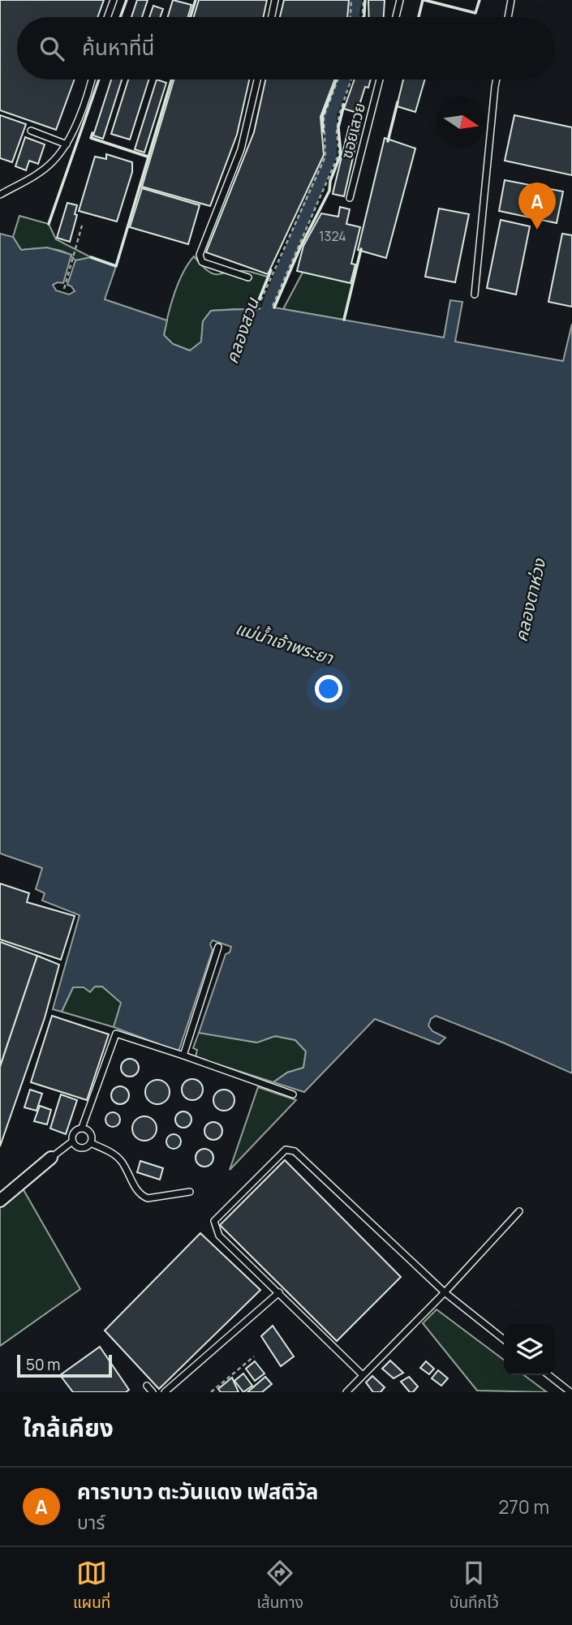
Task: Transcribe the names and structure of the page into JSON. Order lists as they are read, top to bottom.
{
  "streets": {
    "lane": ["ซอยเสวย"]
  },
  "water": ["คลองสวน", "คลองตาห่วง", "แม่น้ำเจ้าพระยา"],
  "house_numbers": ["1324"],
  "scale_bar": "50 m",
  "north": "right",
  "page": {
    "search": "ค้นหาที่นี่",
    "pins": "A",
    "scale": "50 m",
    "heading": "ใกล้เคียง",
    "list": [
      {
        "mark": "A",
        "name": "คาราบาว ตะวันแดง เฟสติวัล",
        "note": "บาร์",
        "value": "270 m"
      }
    ],
    "nav": ["แผนที่", "เส้นทาง", "บันทึกไว้"]
  }
}
